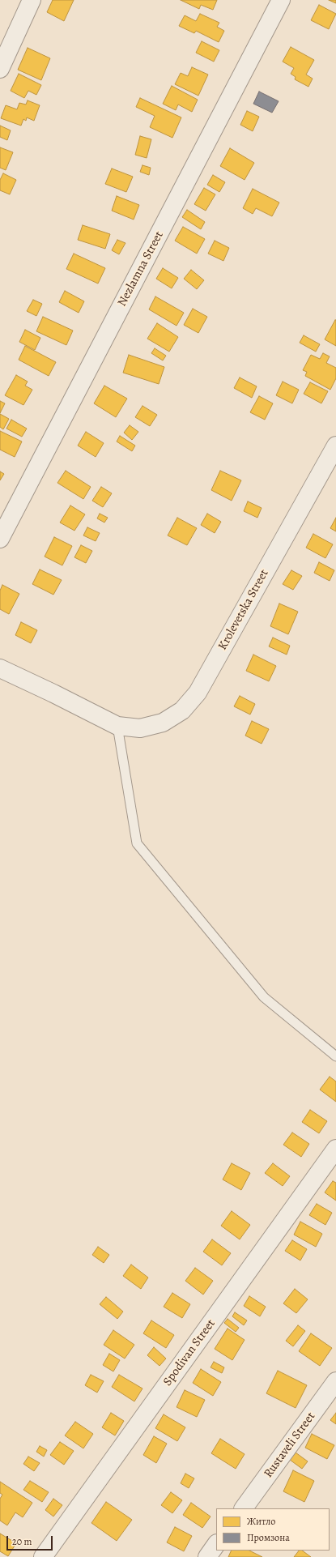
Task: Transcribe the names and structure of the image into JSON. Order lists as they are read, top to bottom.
{
  "streets": {
    "street": [
      "Nezlamna Street",
      "Krolevetska Street",
      "Spodivan Street",
      "Rustaveli Street"
    ]
  },
  "legend": ["Житло", "Промзона"],
  "scale_bar": "20 m"
}
